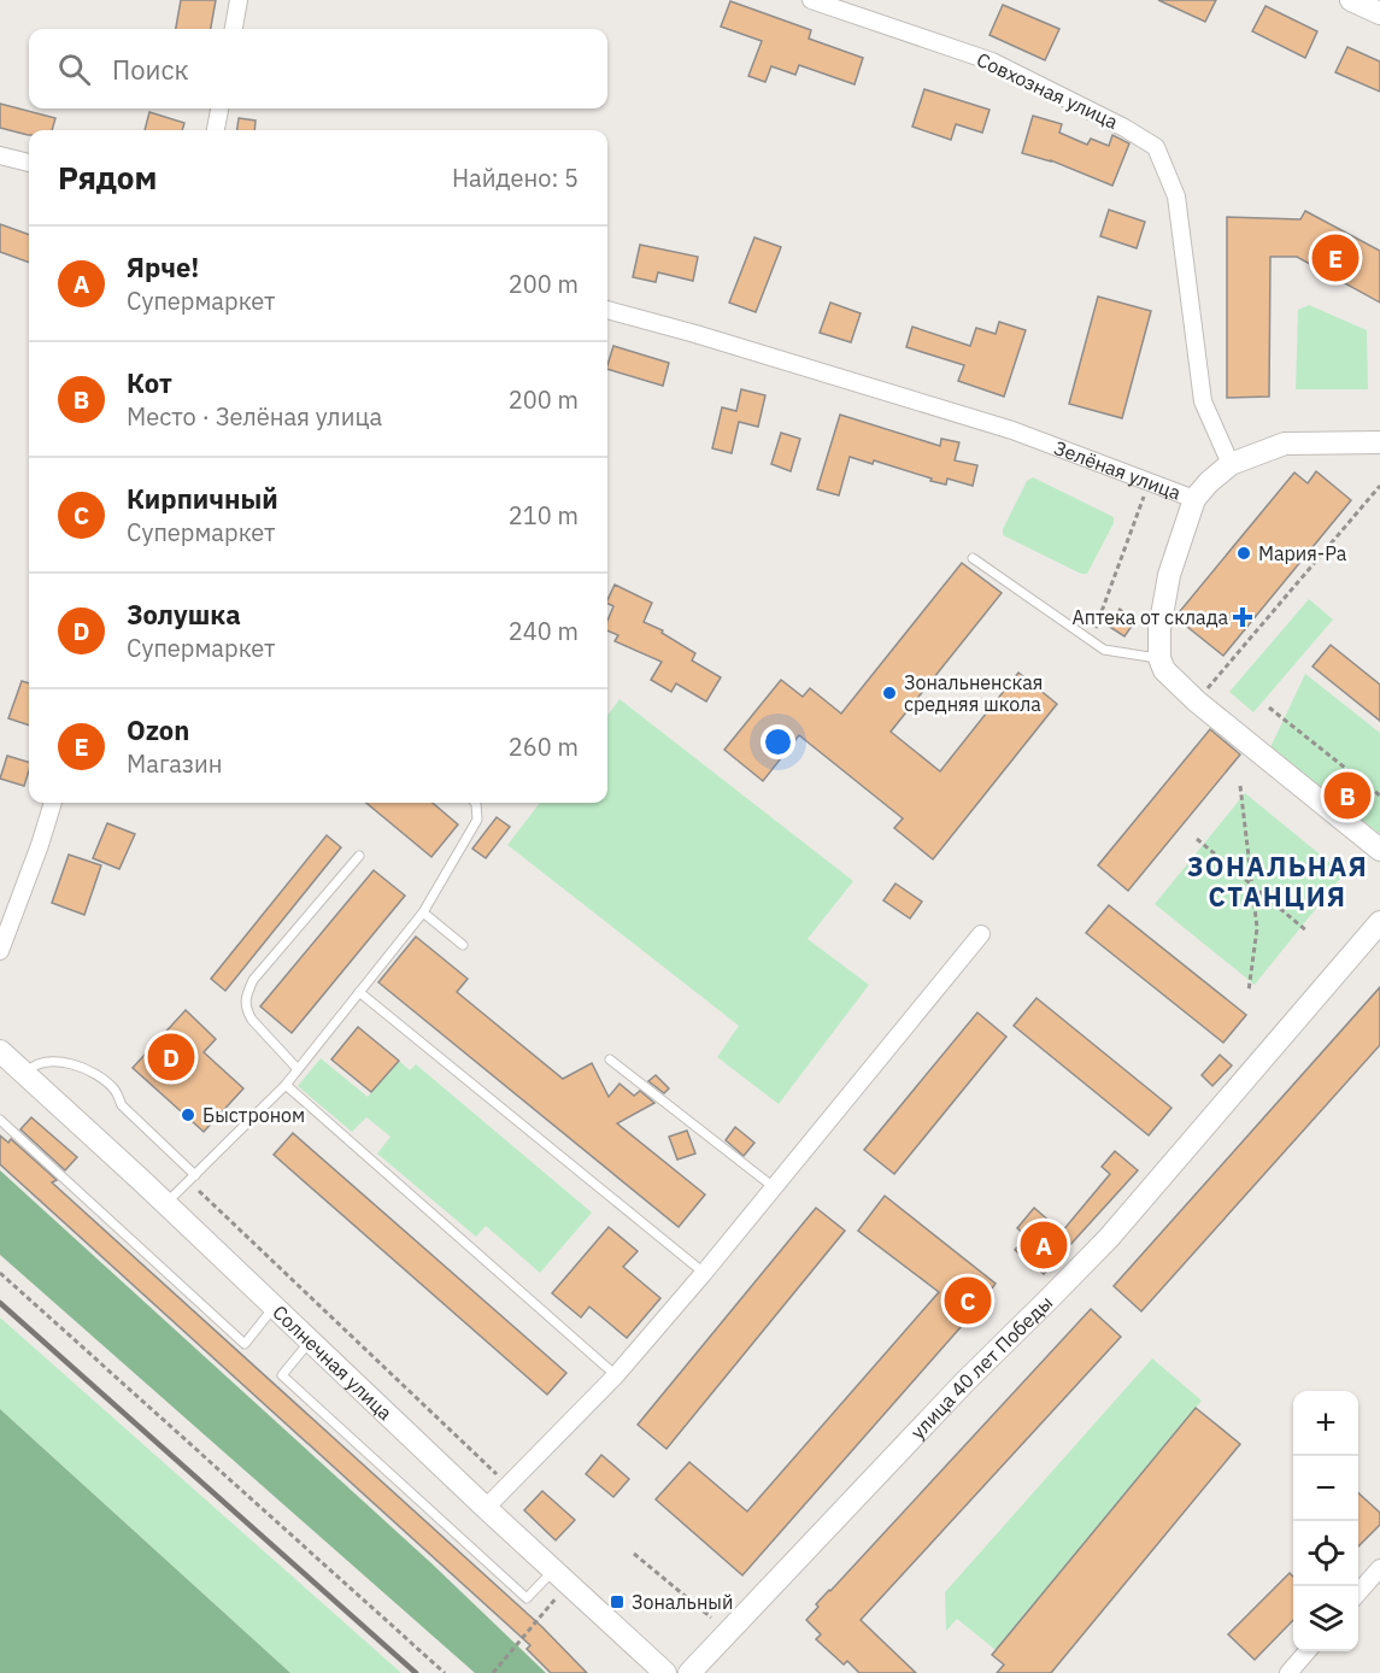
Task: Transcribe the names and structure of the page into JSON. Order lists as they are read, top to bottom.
{
  "streets": {
    "street": [
      "Совхозная улица",
      "Зелёная улица",
      "Солнечная улица",
      "улица 40 лет Победы"
    ]
  },
  "districts": ["ЗОНАЛЬНАЯ СТАНЦИЯ"],
  "places": {
    "other": ["Мария-Ра", "Зональненская средняя школа", "Быстроном"],
    "health": ["Аптека от склада"],
    "transit": ["Зональный"]
  },
  "page": {
    "search": "Поиск",
    "heading": ["Рядом", "Найдено: 5"],
    "list": [
      {
        "mark": "A",
        "name": "Ярче!",
        "note": "Супермаркет",
        "value": "200 m"
      },
      {
        "mark": "B",
        "name": "Кот",
        "note": "Место · Зелёная улица",
        "value": "200 m"
      },
      {
        "mark": "C",
        "name": "Кирпичный",
        "note": "Супермаркет",
        "value": "210 m"
      },
      {
        "mark": "D",
        "name": "Золушка",
        "note": "Супермаркет",
        "value": "240 m"
      },
      {
        "mark": "E",
        "name": "Ozon",
        "note": "Магазин",
        "value": "260 m"
      }
    ],
    "pins": [
      "E",
      "B",
      "D",
      "A",
      "C"
    ],
    "map_buttons": ["+", "−"]
  }
}
